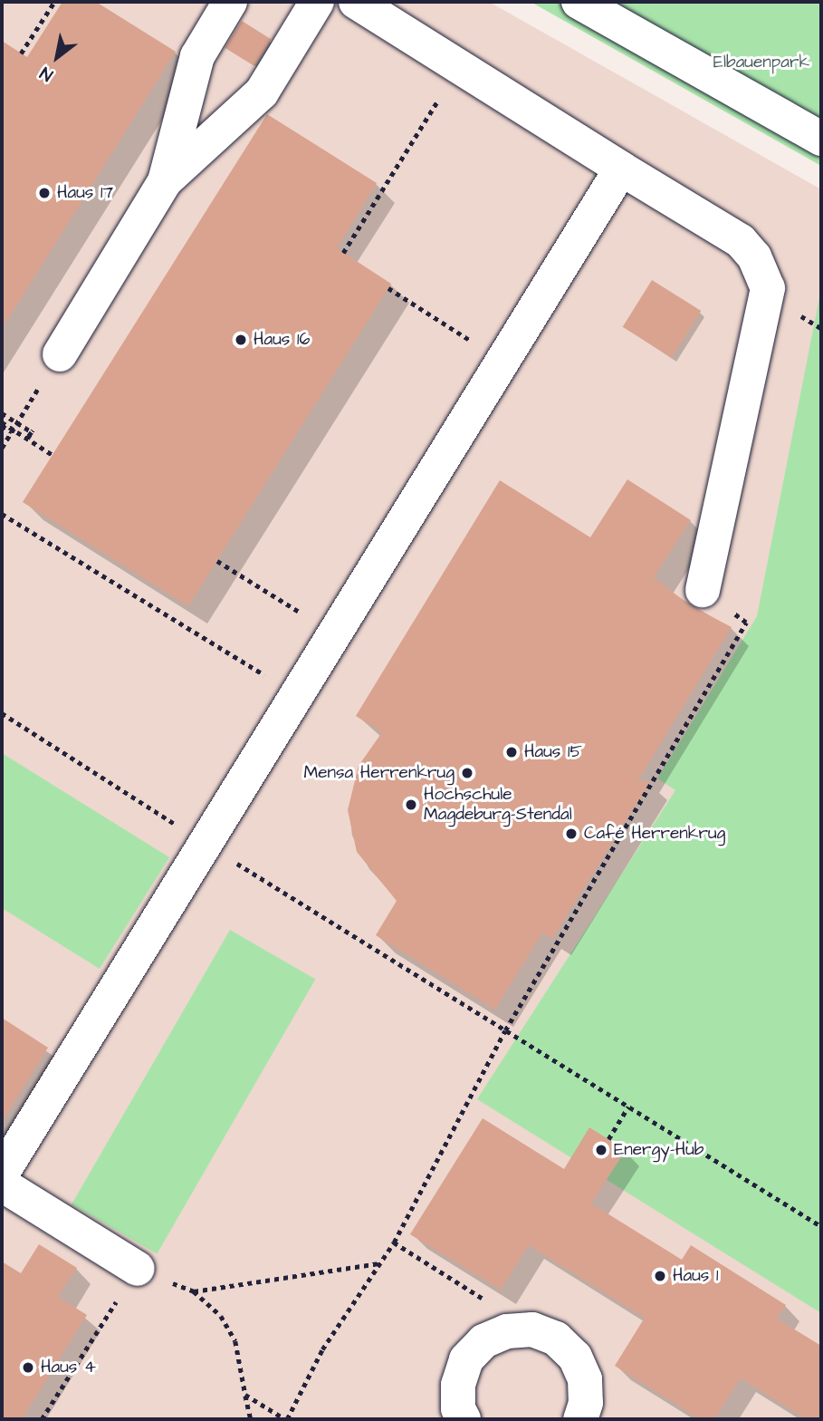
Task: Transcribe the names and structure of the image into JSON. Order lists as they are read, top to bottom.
{
  "parks": ["Elbauenpark"],
  "places": [
    "Haus 17",
    "Haus 16",
    "Haus 15",
    "Mensa Herrenkrug",
    "Hochschule Magdeburg-Stendal",
    "Café Herrenkrug",
    "Energy-Hub",
    "Haus 1",
    "Haus 4"
  ],
  "north": "bottom left"
}
